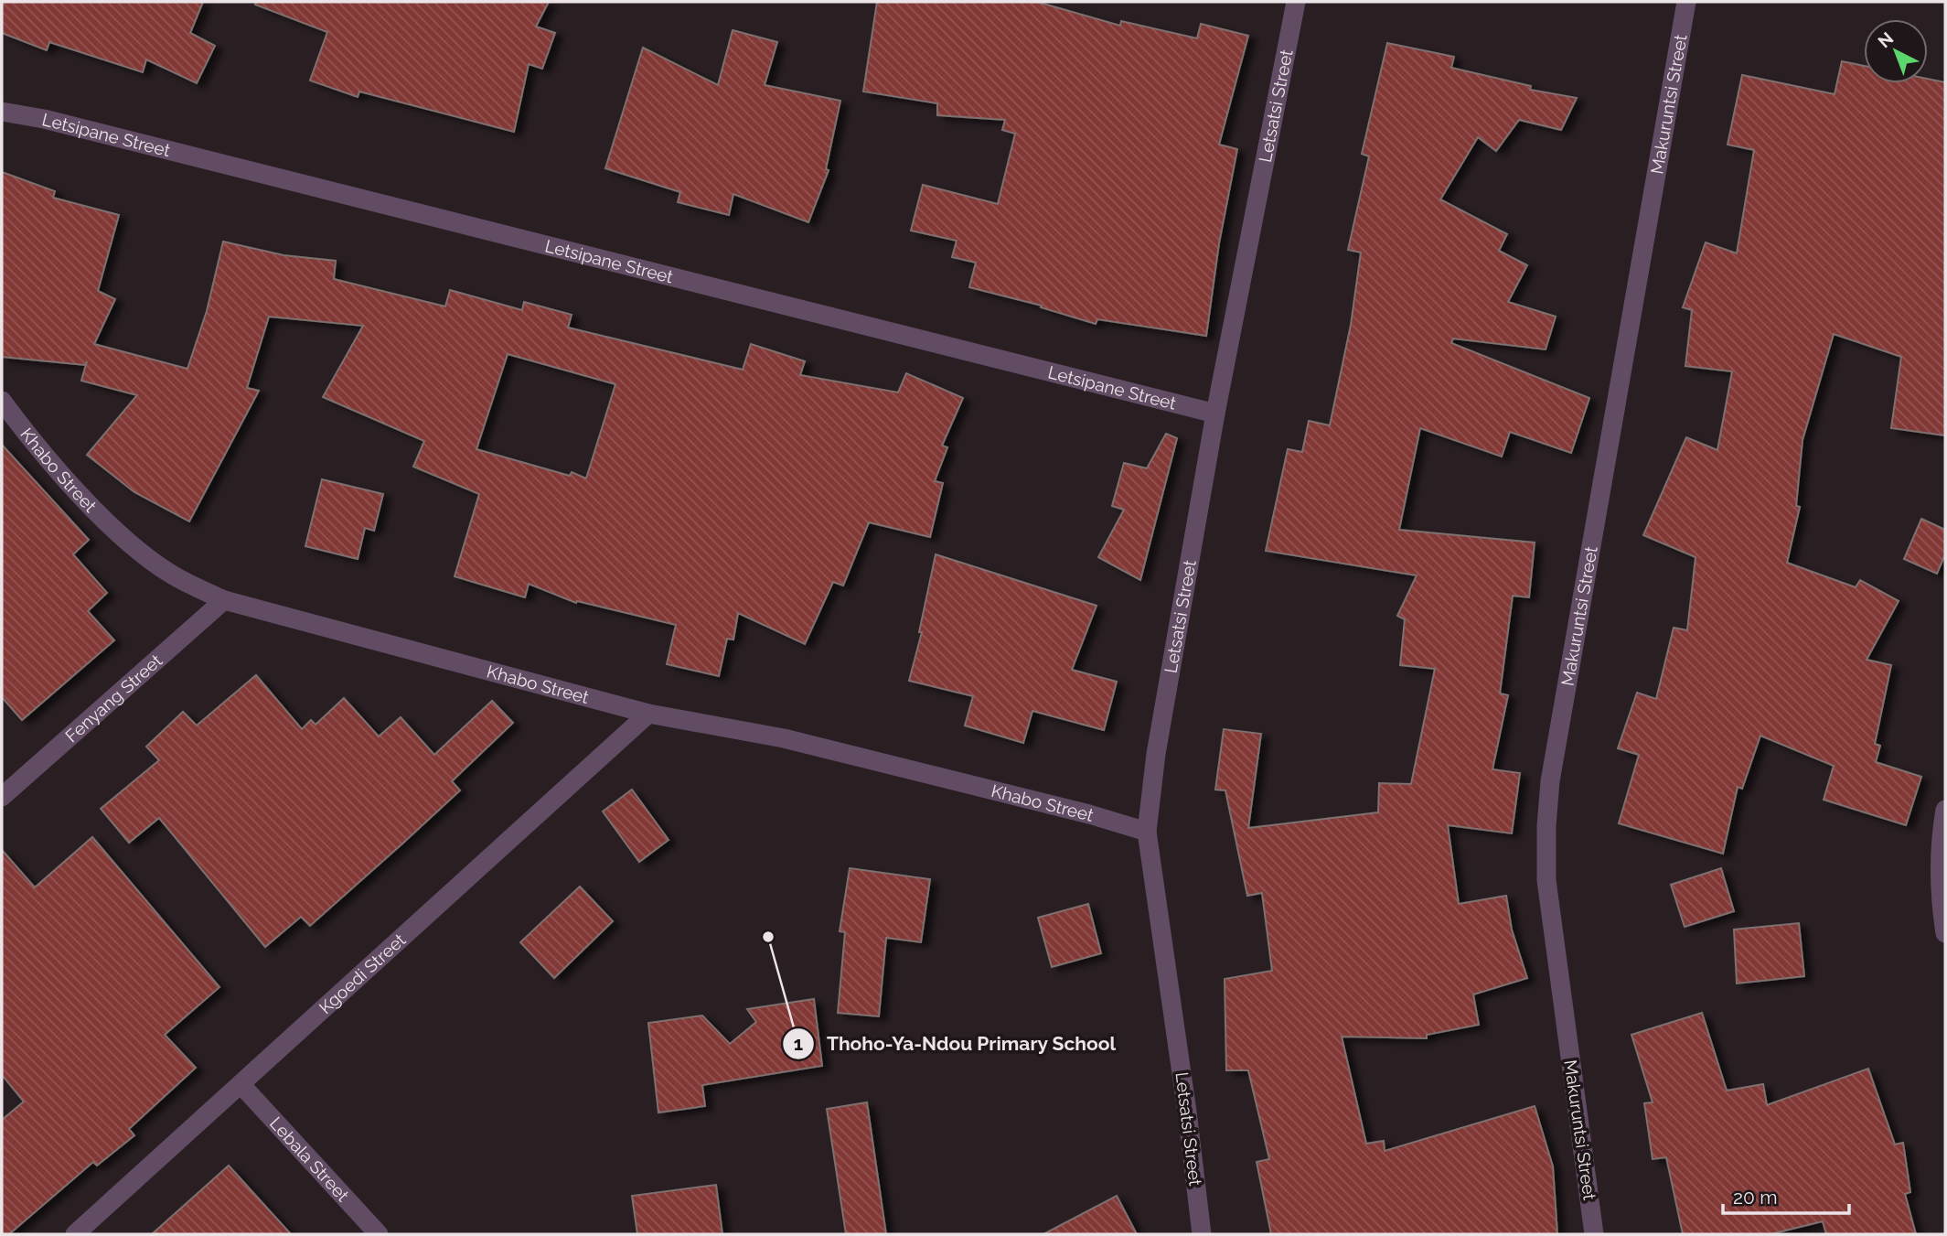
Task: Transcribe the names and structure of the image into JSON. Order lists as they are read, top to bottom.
{
  "streets": {
    "street": [
      "Makuruntsi Street",
      "Letsatsi Street",
      "Letsipane Street",
      "Khabo Street",
      "Fenyang Street",
      "Kgoedi Street",
      "Lebala Street"
    ]
  },
  "crossings": [
    ["Letsatsi Street", "Letsipane Street"],
    ["Letsatsi Street", "Khabo Street"],
    ["Khabo Street", "Fenyang Street"],
    ["Khabo Street", "Kgoedi Street"],
    ["Kgoedi Street", "Lebala Street"]
  ],
  "places": ["Thoho-Ya-Ndou Primary School"],
  "scale_bar": "20 m",
  "north": "top left"
}
